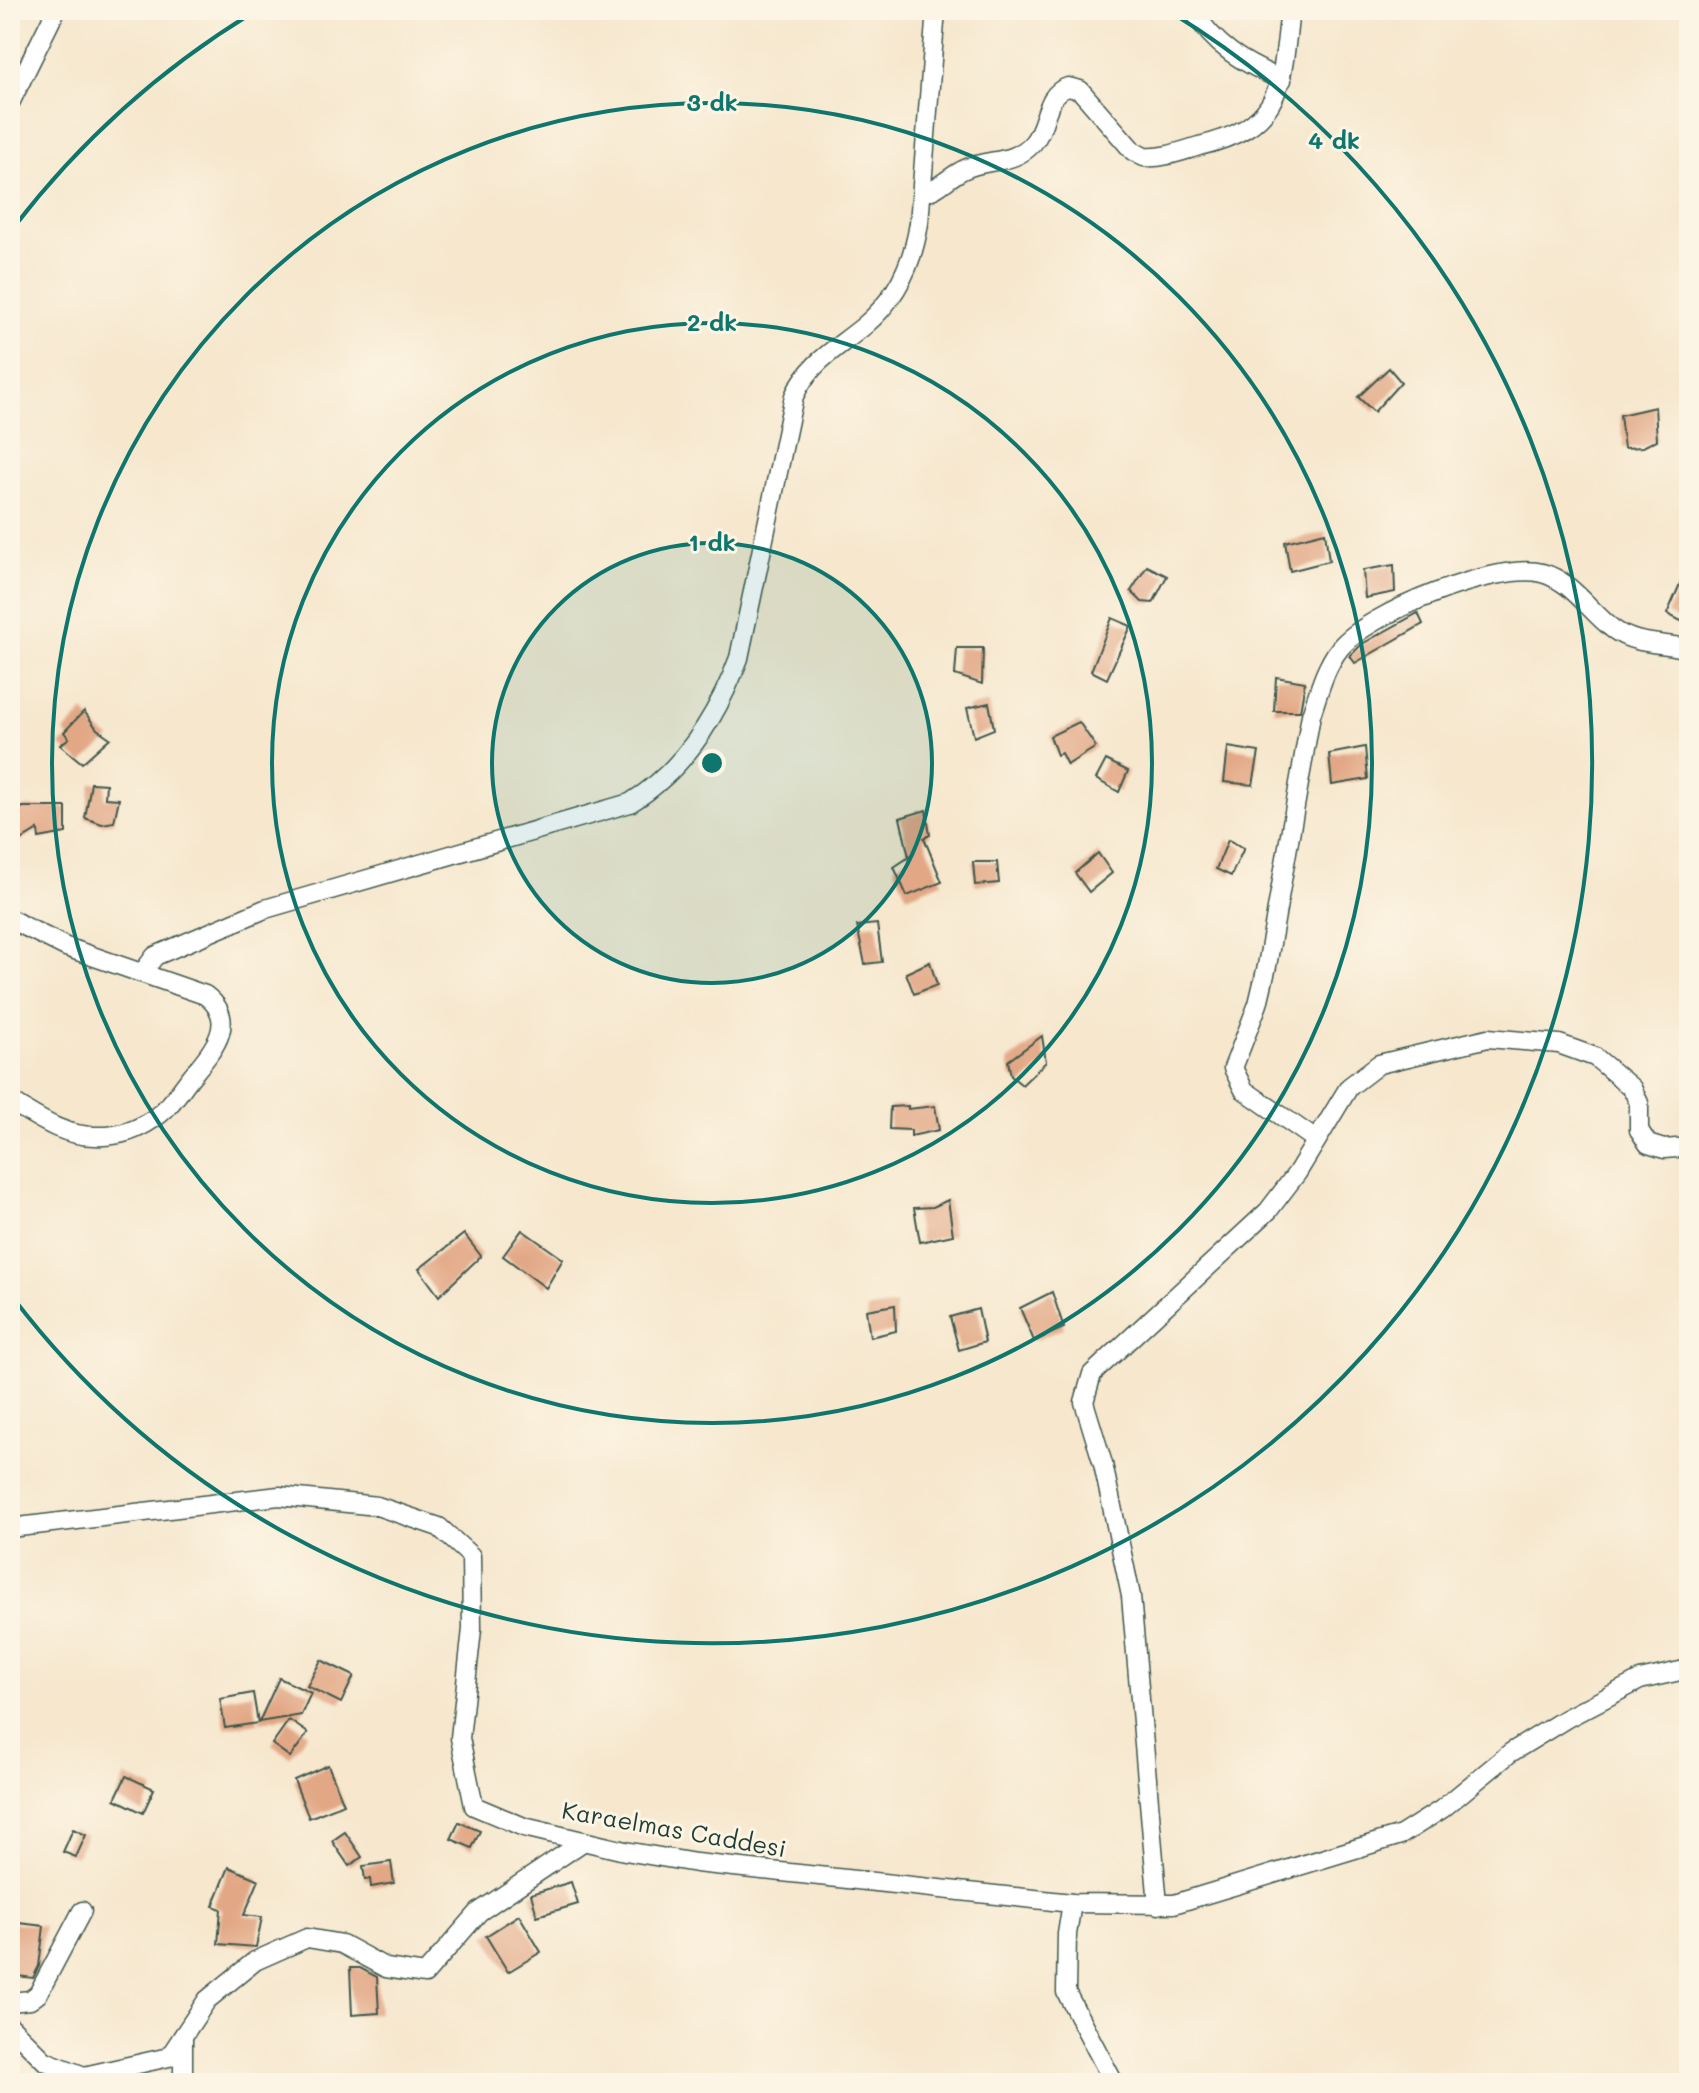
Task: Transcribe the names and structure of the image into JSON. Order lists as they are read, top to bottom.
{
  "streets": {
    "street": ["Karaelmas Caddesi"]
  },
  "rings": [
    "3 dk",
    "4 dk",
    "2 dk",
    "1 dk"
  ]
}
